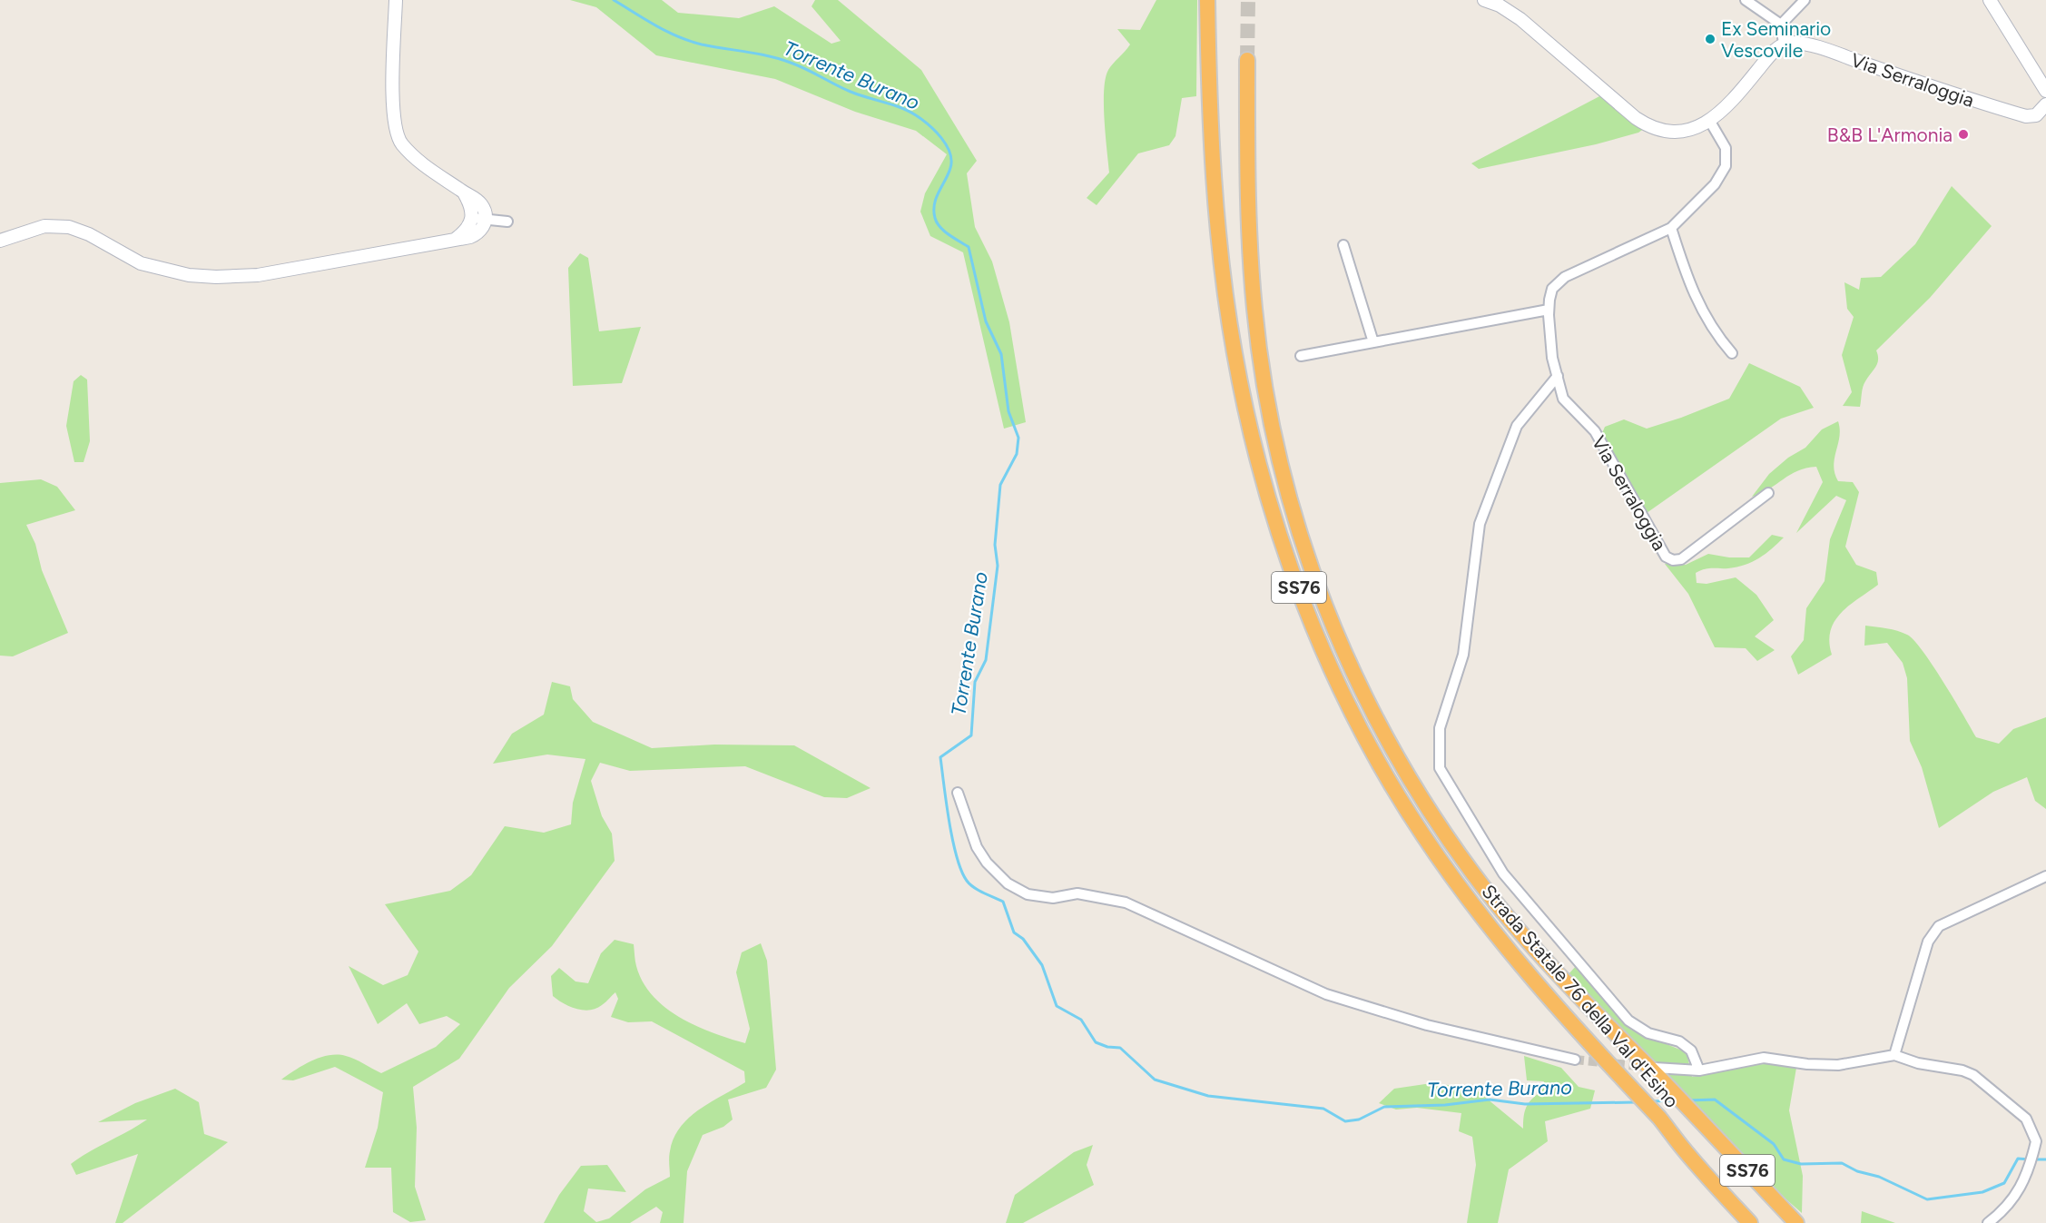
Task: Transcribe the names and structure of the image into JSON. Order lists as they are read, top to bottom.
{
  "streets": {
    "highway": ["SS76", "Strada Statale 76 della Val d'Esino"],
    "main road": ["Via Serraloggia"]
  },
  "water": ["Torrente Burano"],
  "places": ["Ex Seminario Vescovile", "B&B L'Armonia"]
}
